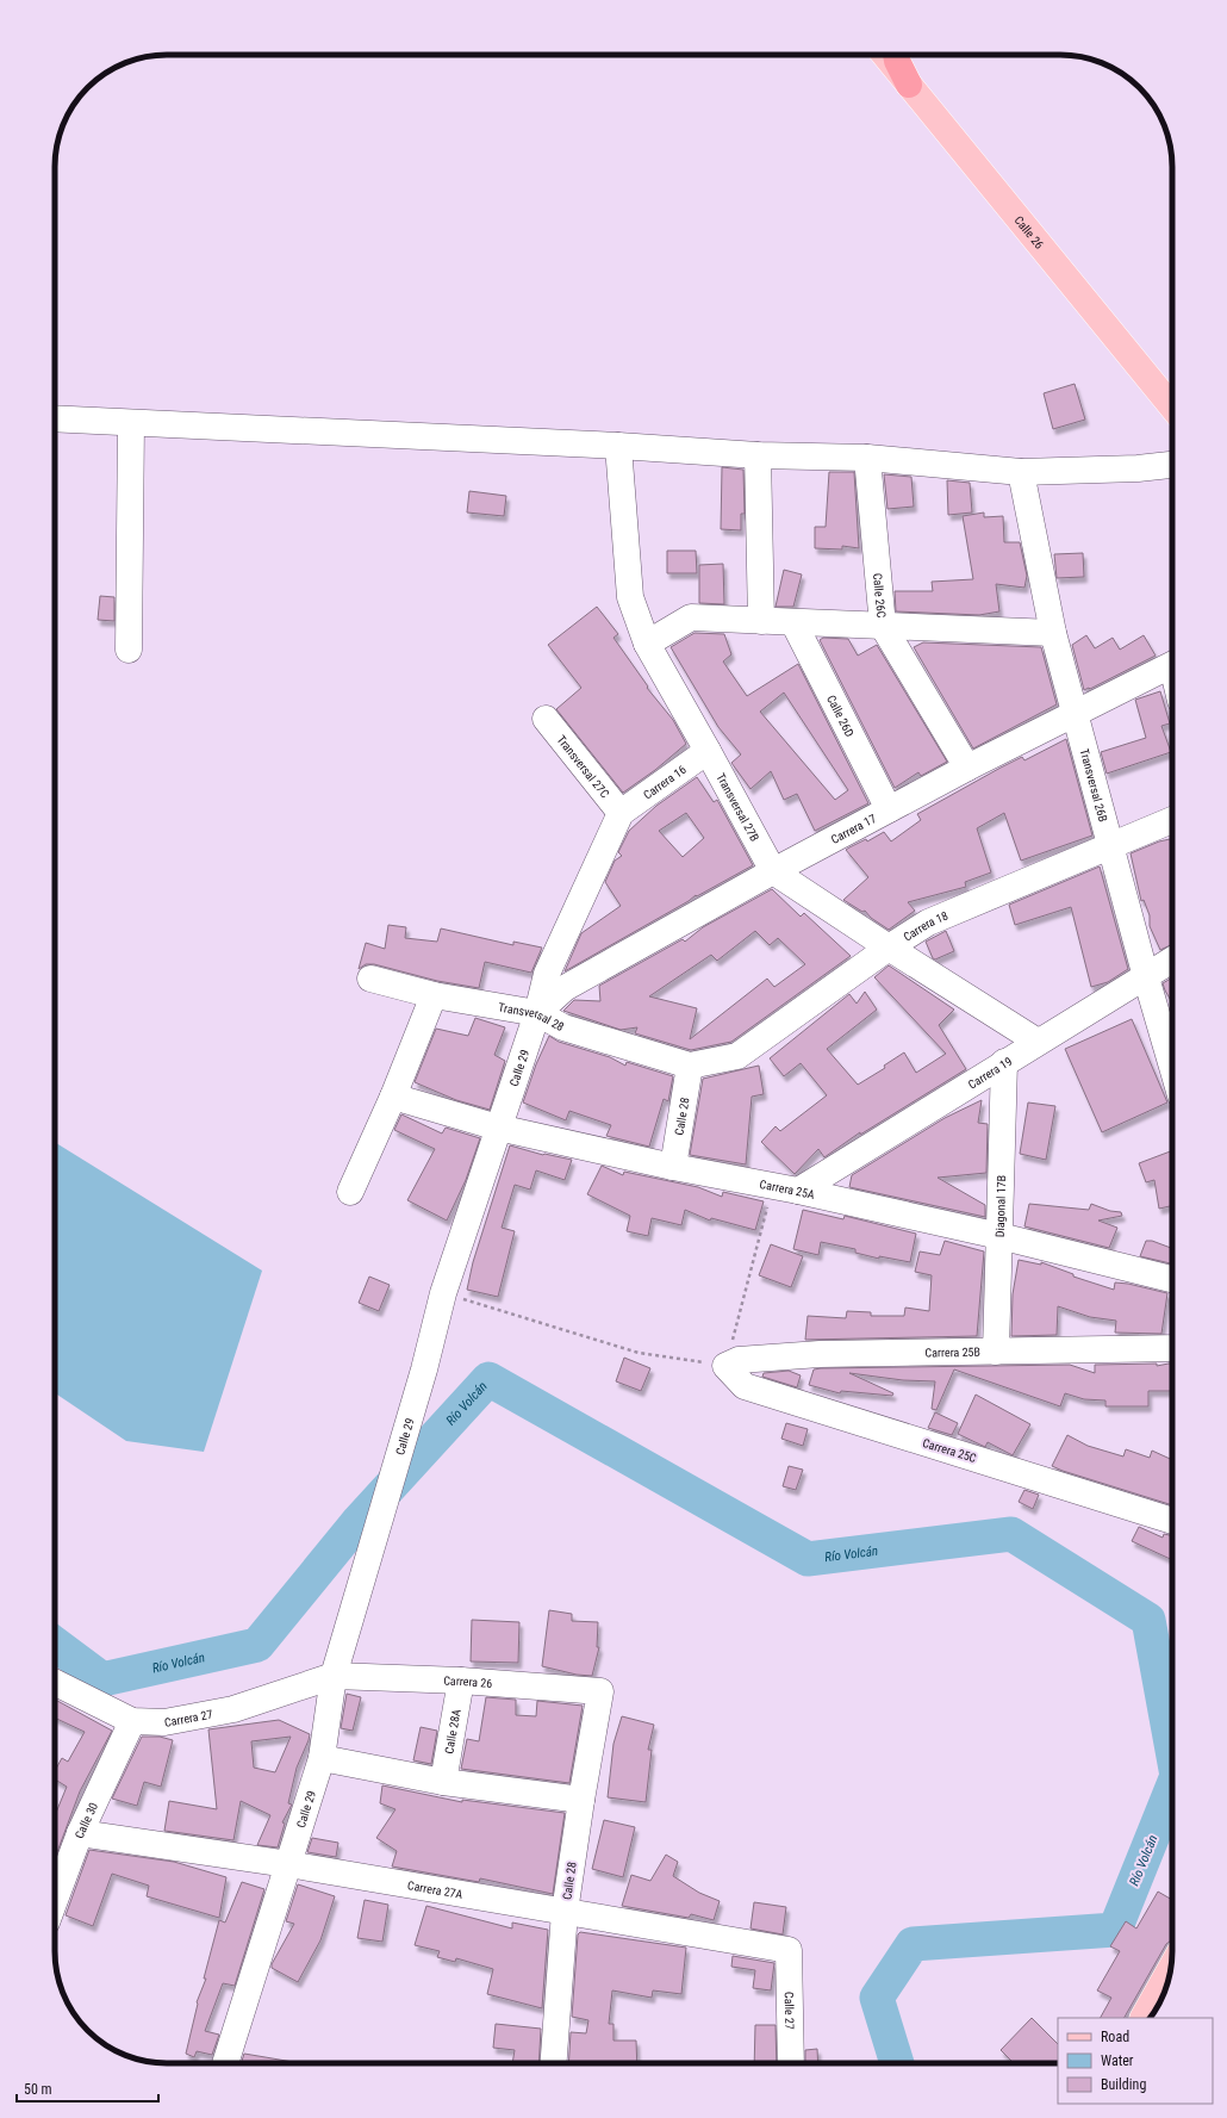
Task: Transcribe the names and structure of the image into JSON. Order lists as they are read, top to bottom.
{
  "streets": {
    "main road": ["Calle 26"],
    "street": [
      "Calle 26C",
      "Calle 26D",
      "Transversal 27C",
      "Carrera 16",
      "Transversal 26B",
      "Transversal 27B",
      "Carrera 17",
      "Carrera 18",
      "Transversal 28",
      "Calle 29",
      "Carrera 19",
      "Calle 28",
      "Carrera 25A",
      "Diagonal 17B",
      "Carrera 25B",
      "Carrera 25C",
      "Carrera 26",
      "Carrera 27",
      "Calle 28A",
      "Calle 30",
      "Carrera 27A",
      "Calle 27"
    ]
  },
  "crossings": [
    ["Calle 26C", "Carrera 17"],
    ["Calle 26D", "Carrera 17"],
    ["Transversal 27C", "Carrera 16"],
    ["Transversal 27C", "Calle 29"],
    ["Carrera 16", "Transversal 27B"],
    ["Carrera 16", "Calle 29"],
    ["Transversal 26B", "Carrera 17"],
    ["Transversal 26B", "Carrera 18"],
    ["Transversal 26B", "Carrera 19"],
    ["Transversal 27B", "Carrera 17"],
    ["Transversal 27B", "Carrera 18"],
    ["Transversal 27B", "Carrera 19"],
    ["Carrera 17", "Transversal 28"],
    ["Carrera 17", "Calle 29"],
    ["Carrera 18", "Transversal 28"],
    ["Carrera 18", "Calle 28"],
    ["Transversal 28", "Calle 29"],
    ["Transversal 28", "Calle 28"],
    ["Calle 29", "Carrera 25A"],
    ["Calle 29", "Carrera 26"],
    ["Calle 29", "Carrera 27"],
    ["Calle 29", "Carrera 27A"],
    ["Carrera 19", "Carrera 25A"],
    ["Carrera 19", "Diagonal 17B"],
    ["Calle 28", "Carrera 25A"],
    ["Calle 28", "Carrera 26"],
    ["Calle 28", "Carrera 27A"],
    ["Carrera 25A", "Diagonal 17B"],
    ["Diagonal 17B", "Carrera 25B"],
    ["Carrera 25B", "Carrera 25C"],
    ["Carrera 26", "Carrera 27"],
    ["Carrera 26", "Calle 28A"],
    ["Carrera 27", "Calle 30"],
    ["Calle 30", "Carrera 27A"],
    ["Carrera 27A", "Calle 27"]
  ],
  "water": ["Río Volcán"],
  "legend": ["Road", "Water", "Building"],
  "scale_bar": "50 m"
}
